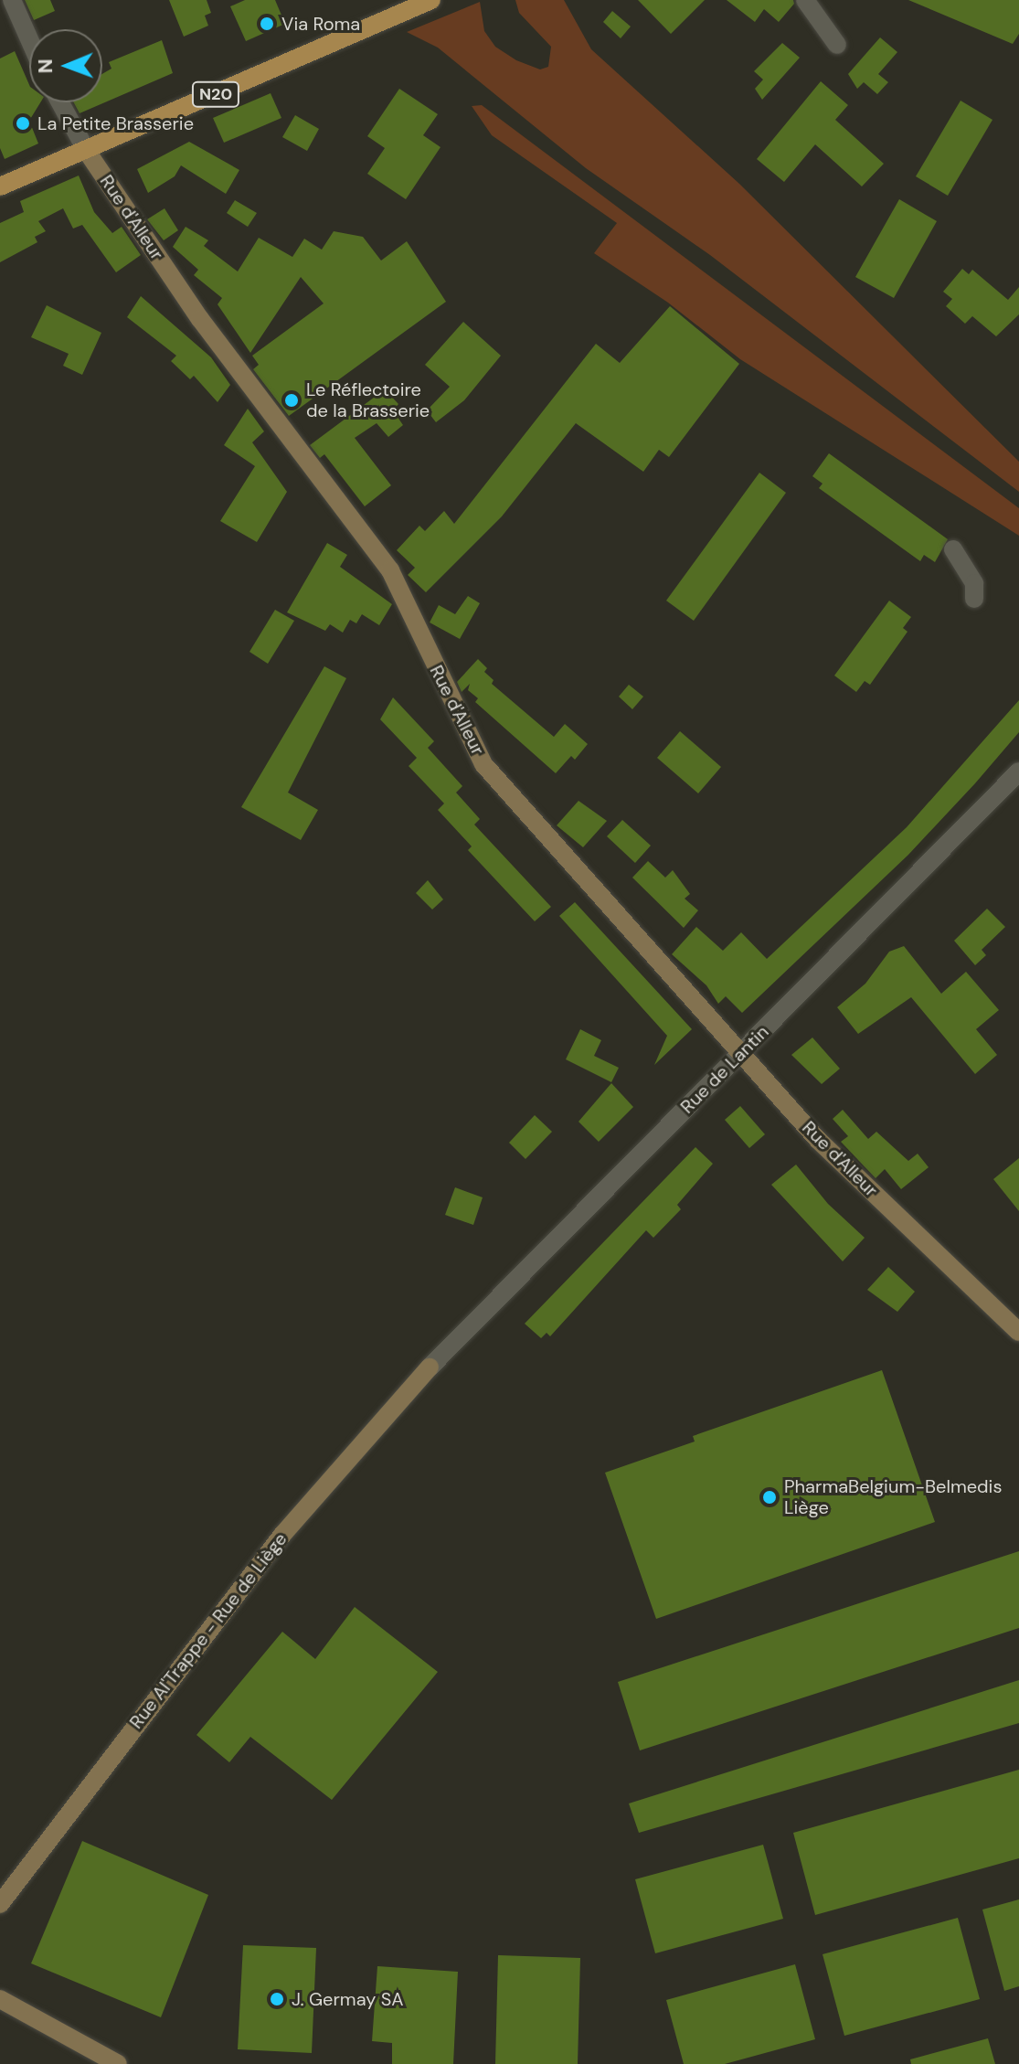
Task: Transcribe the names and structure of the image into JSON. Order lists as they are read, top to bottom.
{
  "streets": {
    "main road": ["N20"],
    "street": ["Rue d'Alleur", "Rue de Lantin", "Rue Al'Trappe - Rue de Liège"]
  },
  "crossings": [
    ["N20", "Rue d'Alleur"],
    ["Rue d'Alleur", "Rue de Lantin"],
    ["Rue de Lantin", "Rue Al'Trappe - Rue de Liège"]
  ],
  "places": [
    "Via Roma",
    "La Petite Brasserie",
    "Le Réflectoire de la Brasserie",
    "PharmaBelgium-Belmedis Liège",
    "J. Germay SA"
  ],
  "north": "left"
}
